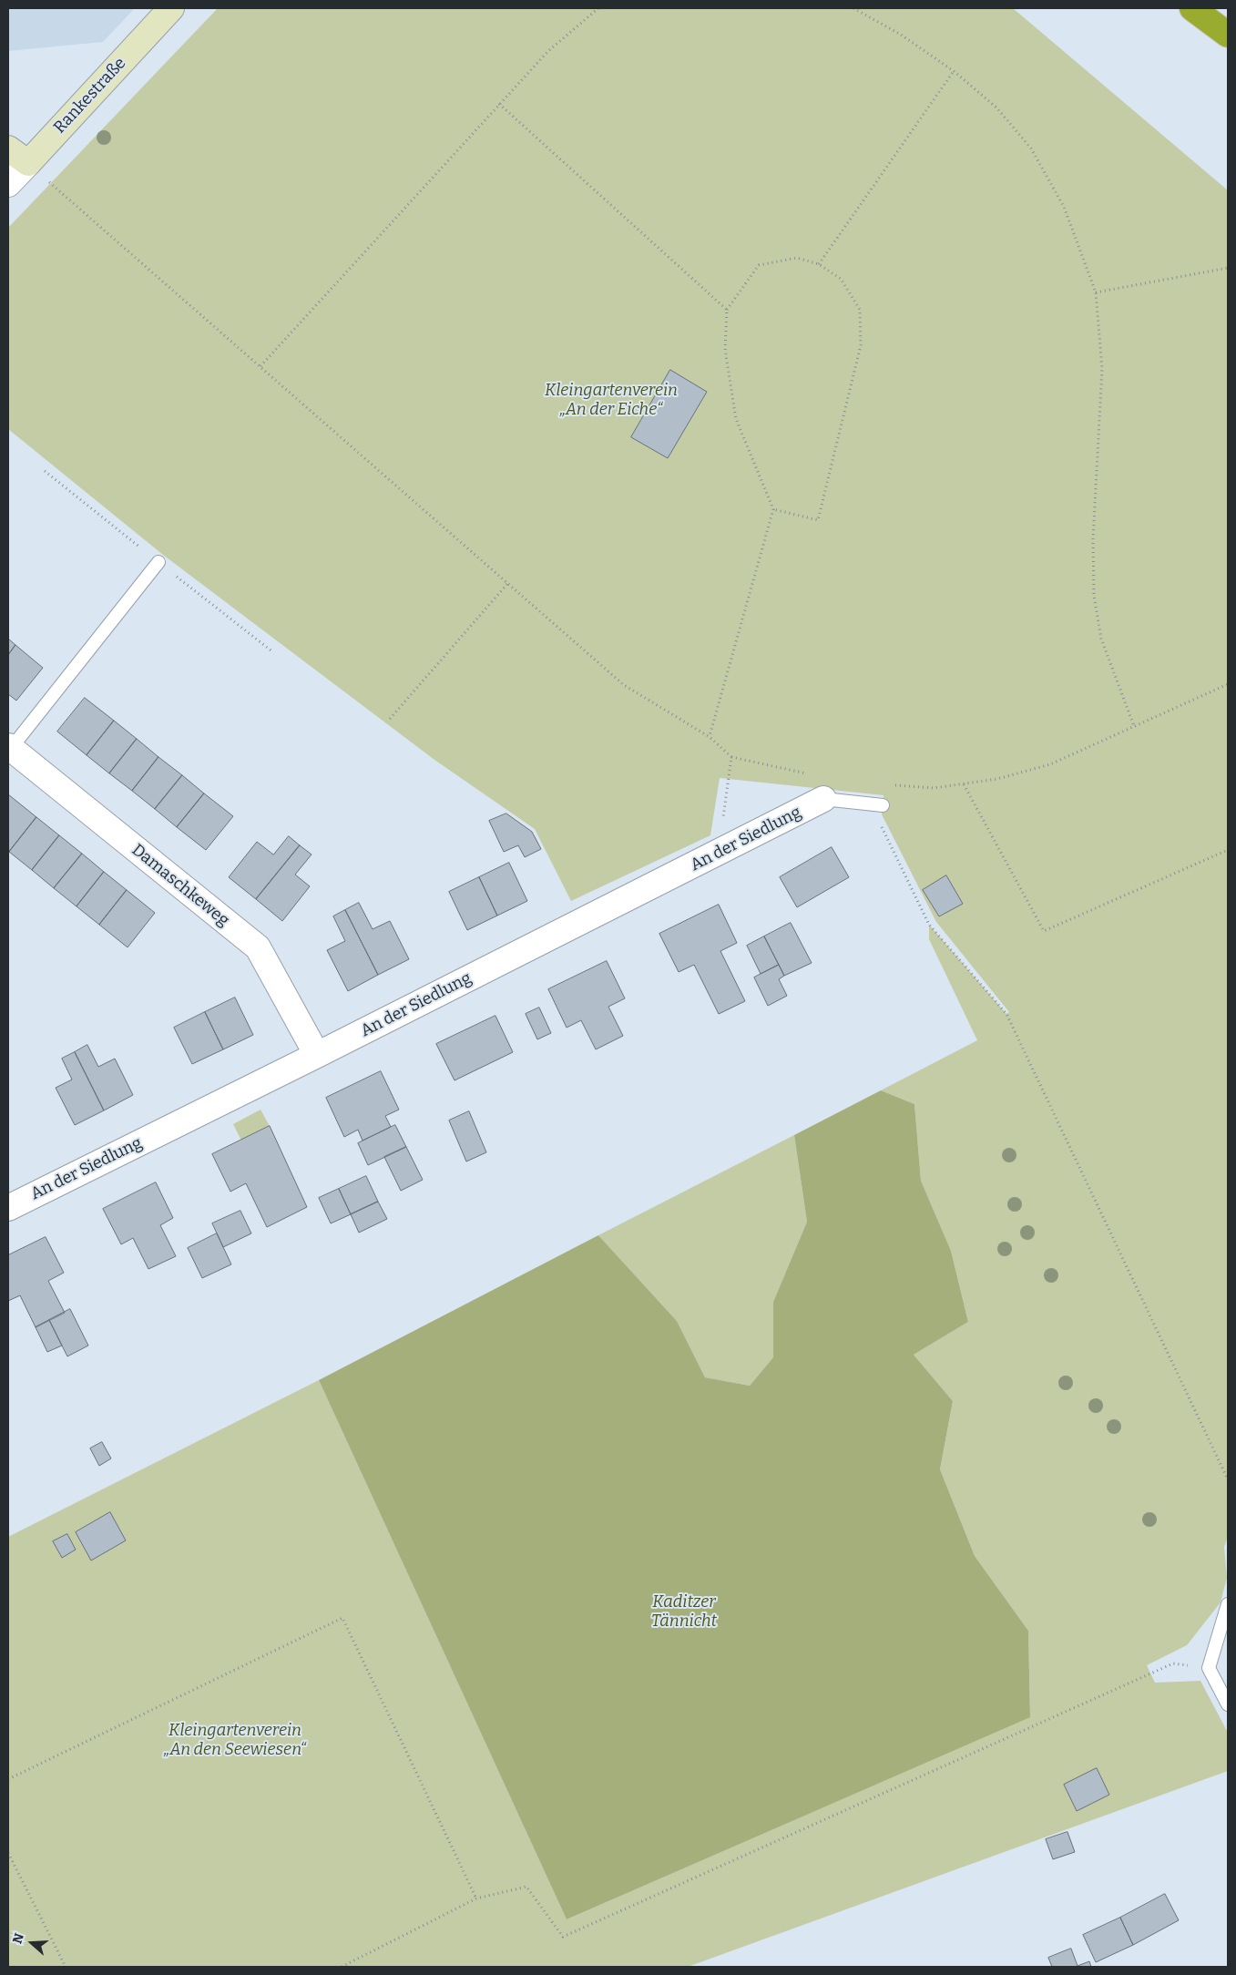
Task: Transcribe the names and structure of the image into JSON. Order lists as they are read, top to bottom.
{
  "streets": {
    "street": ["Rankestraße", "An der Siedlung", "Damaschkeweg"]
  },
  "crossings": [
    ["An der Siedlung", "Damaschkeweg"]
  ],
  "parks": ["Kleingartenverein „An der Eiche“", "Kaditzer Tännicht", "Kleingartenverein „An den Seewiesen“"],
  "north": "left"
}
